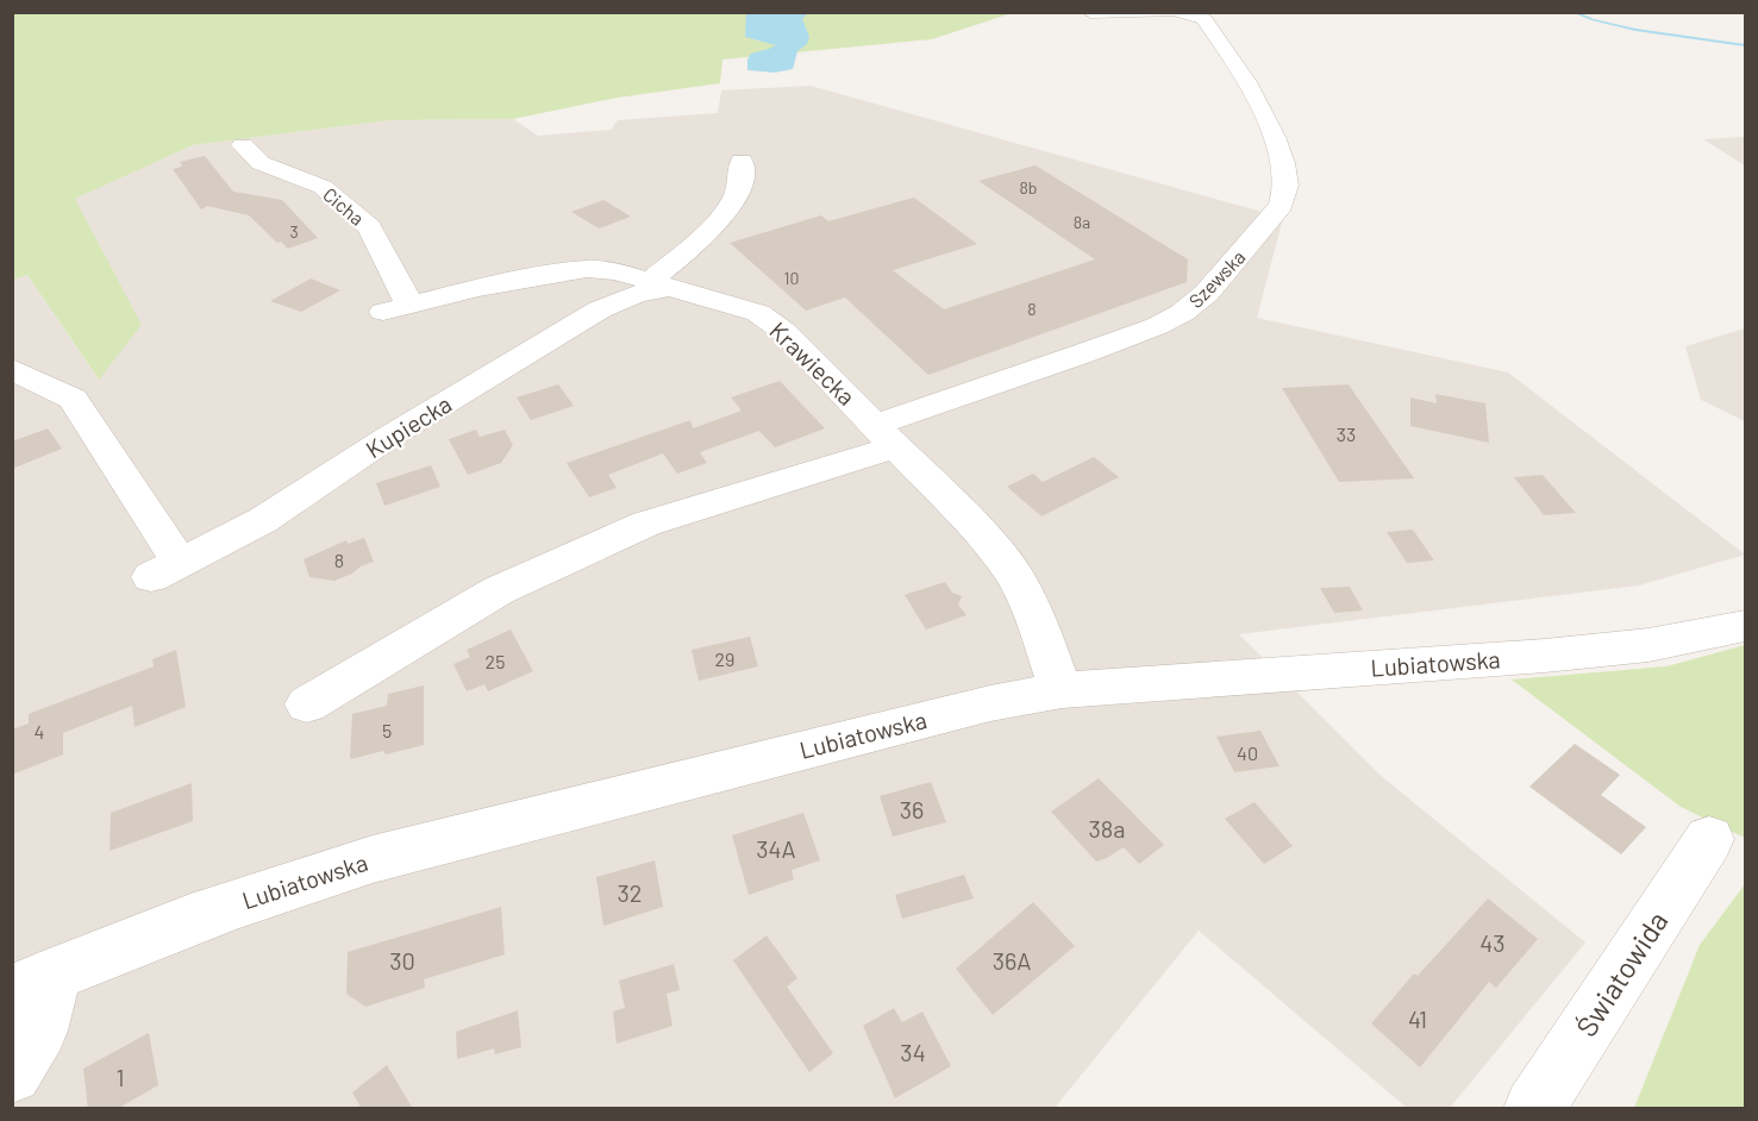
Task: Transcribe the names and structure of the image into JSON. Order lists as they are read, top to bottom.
{
  "streets": {
    "street": [
      "Cicha",
      "Szewska",
      "Krawiecka",
      "Kupiecka",
      "Lubiatowska",
      "Światowida"
    ]
  },
  "crossings": [
    ["Cicha", "Krawiecka"],
    ["Szewska", "Krawiecka"],
    ["Krawiecka", "Kupiecka"],
    ["Krawiecka", "Lubiatowska"]
  ],
  "house_numbers": [
    "8b",
    "8a",
    "3",
    "10",
    "8",
    "33",
    "8",
    "29",
    "25",
    "5",
    "4",
    "40",
    "36",
    "38a",
    "34A",
    "32",
    "43",
    "30",
    "36A",
    "41",
    "34",
    "1"
  ]
}
